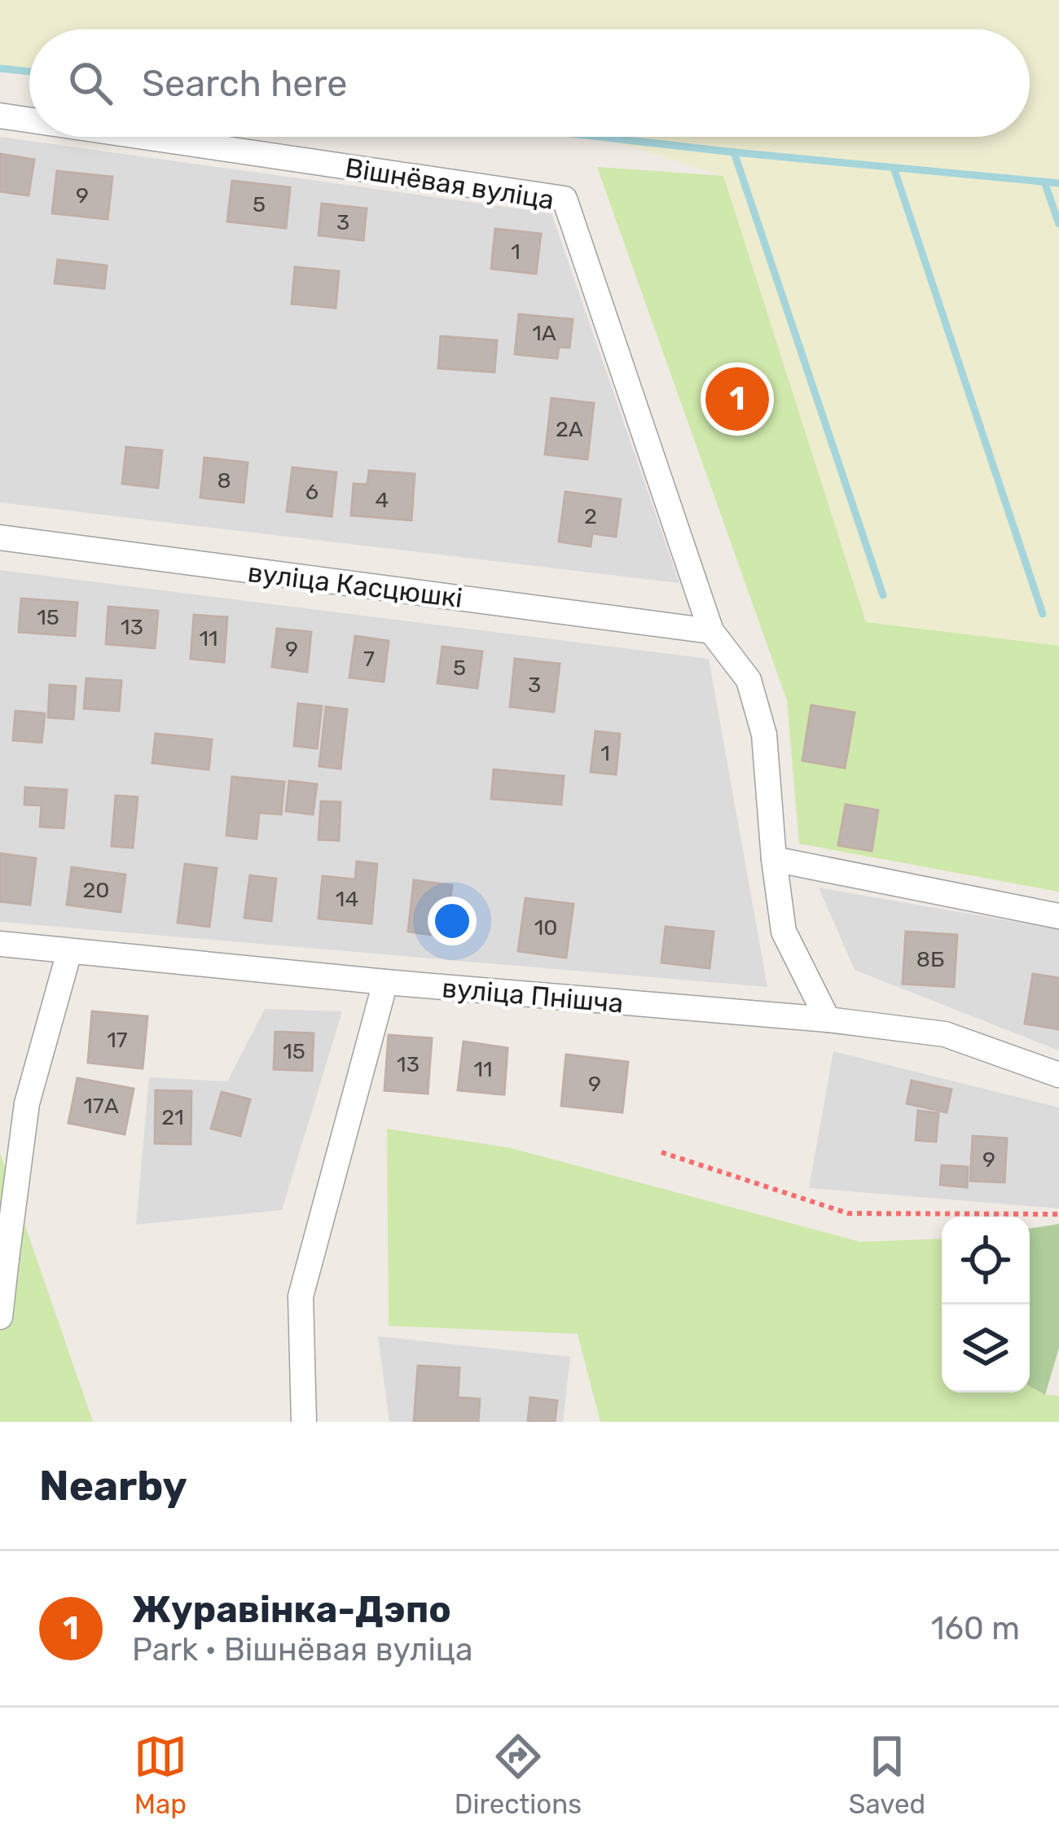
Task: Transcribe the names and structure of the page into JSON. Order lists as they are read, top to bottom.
{
  "streets": {
    "street": ["Вішнёвая вуліца", "вуліца Касцюшкі", "вуліца Пнішча"]
  },
  "crossings": [
    ["Вішнёвая вуліца", "вуліца Касцюшкі"]
  ],
  "house_numbers": [
    "9",
    "5",
    "3",
    "1",
    "1А",
    "2А",
    "8",
    "6",
    "4",
    "2",
    "15",
    "13",
    "11",
    "9",
    "7",
    "5",
    "3",
    "1",
    "20",
    "14",
    "10",
    "8Б",
    "17",
    "15",
    "13",
    "11",
    "9",
    "17А",
    "21",
    "9"
  ],
  "page": {
    "search": "Search here",
    "pins": "1",
    "heading": "Nearby",
    "list": [
      {
        "mark": "1",
        "name": "Журавінка-Дэпо",
        "note": "Park · Вішнёвая вуліца",
        "value": "160 m"
      }
    ],
    "nav": ["Map", "Directions", "Saved"]
  }
}
